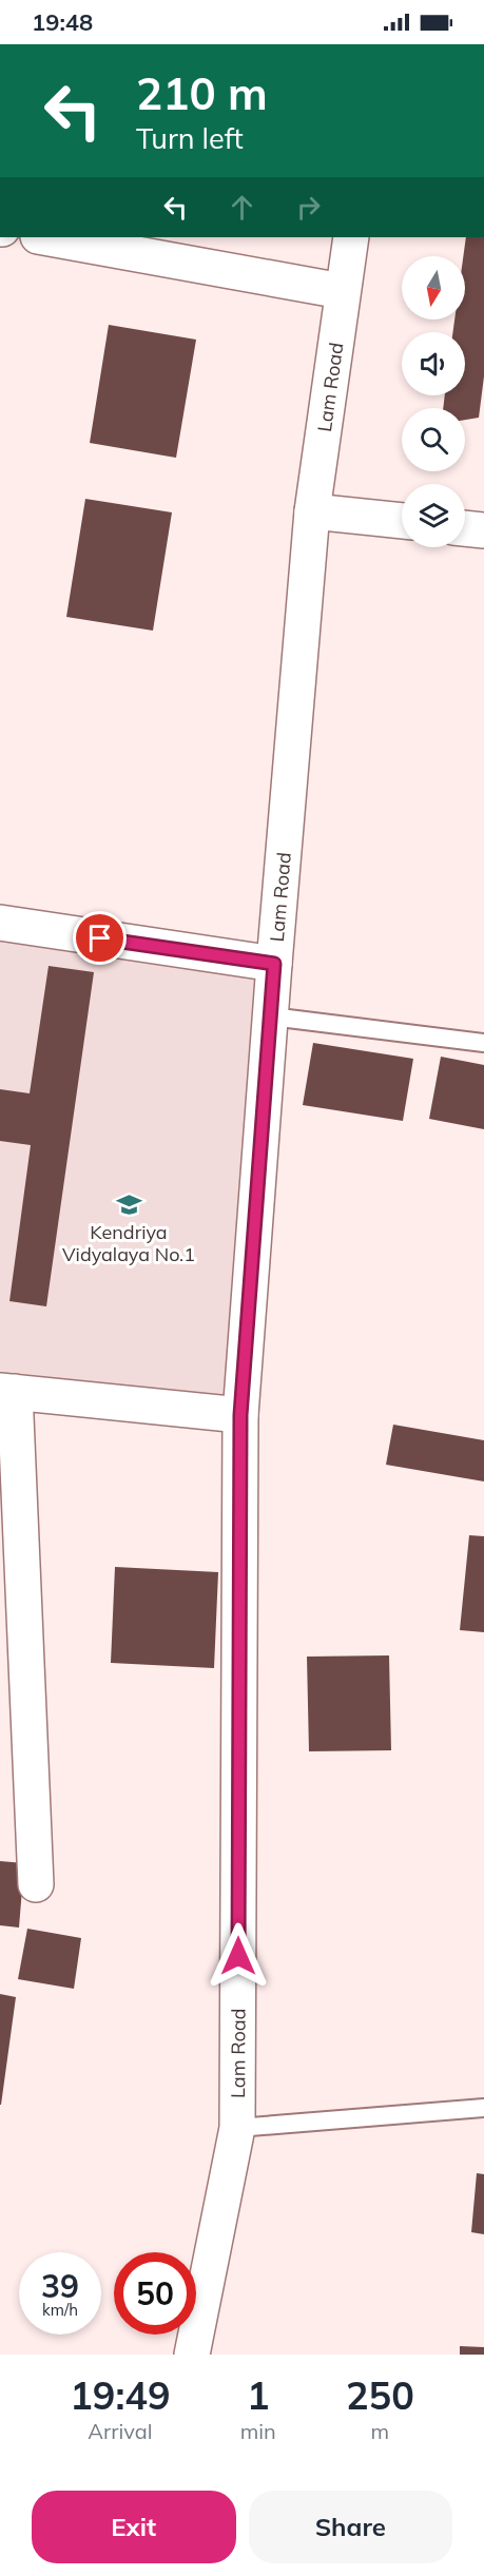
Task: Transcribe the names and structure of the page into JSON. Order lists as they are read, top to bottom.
{
  "streets": {
    "main road": ["Lam Road"]
  },
  "places": {
    "school or university": ["Kendriya Vidyalaya No.1"]
  },
  "north": "bottom",
  "page": {
    "status": "19:48",
    "turn": ["210 m", "Turn left"],
    "speed": "39 km/h",
    "limit": "50",
    "eta": [
      "19:49",
      "Arrival",
      "1",
      "min",
      "250",
      "m"
    ],
    "buttons": ["Exit", "Share"]
  }
}
